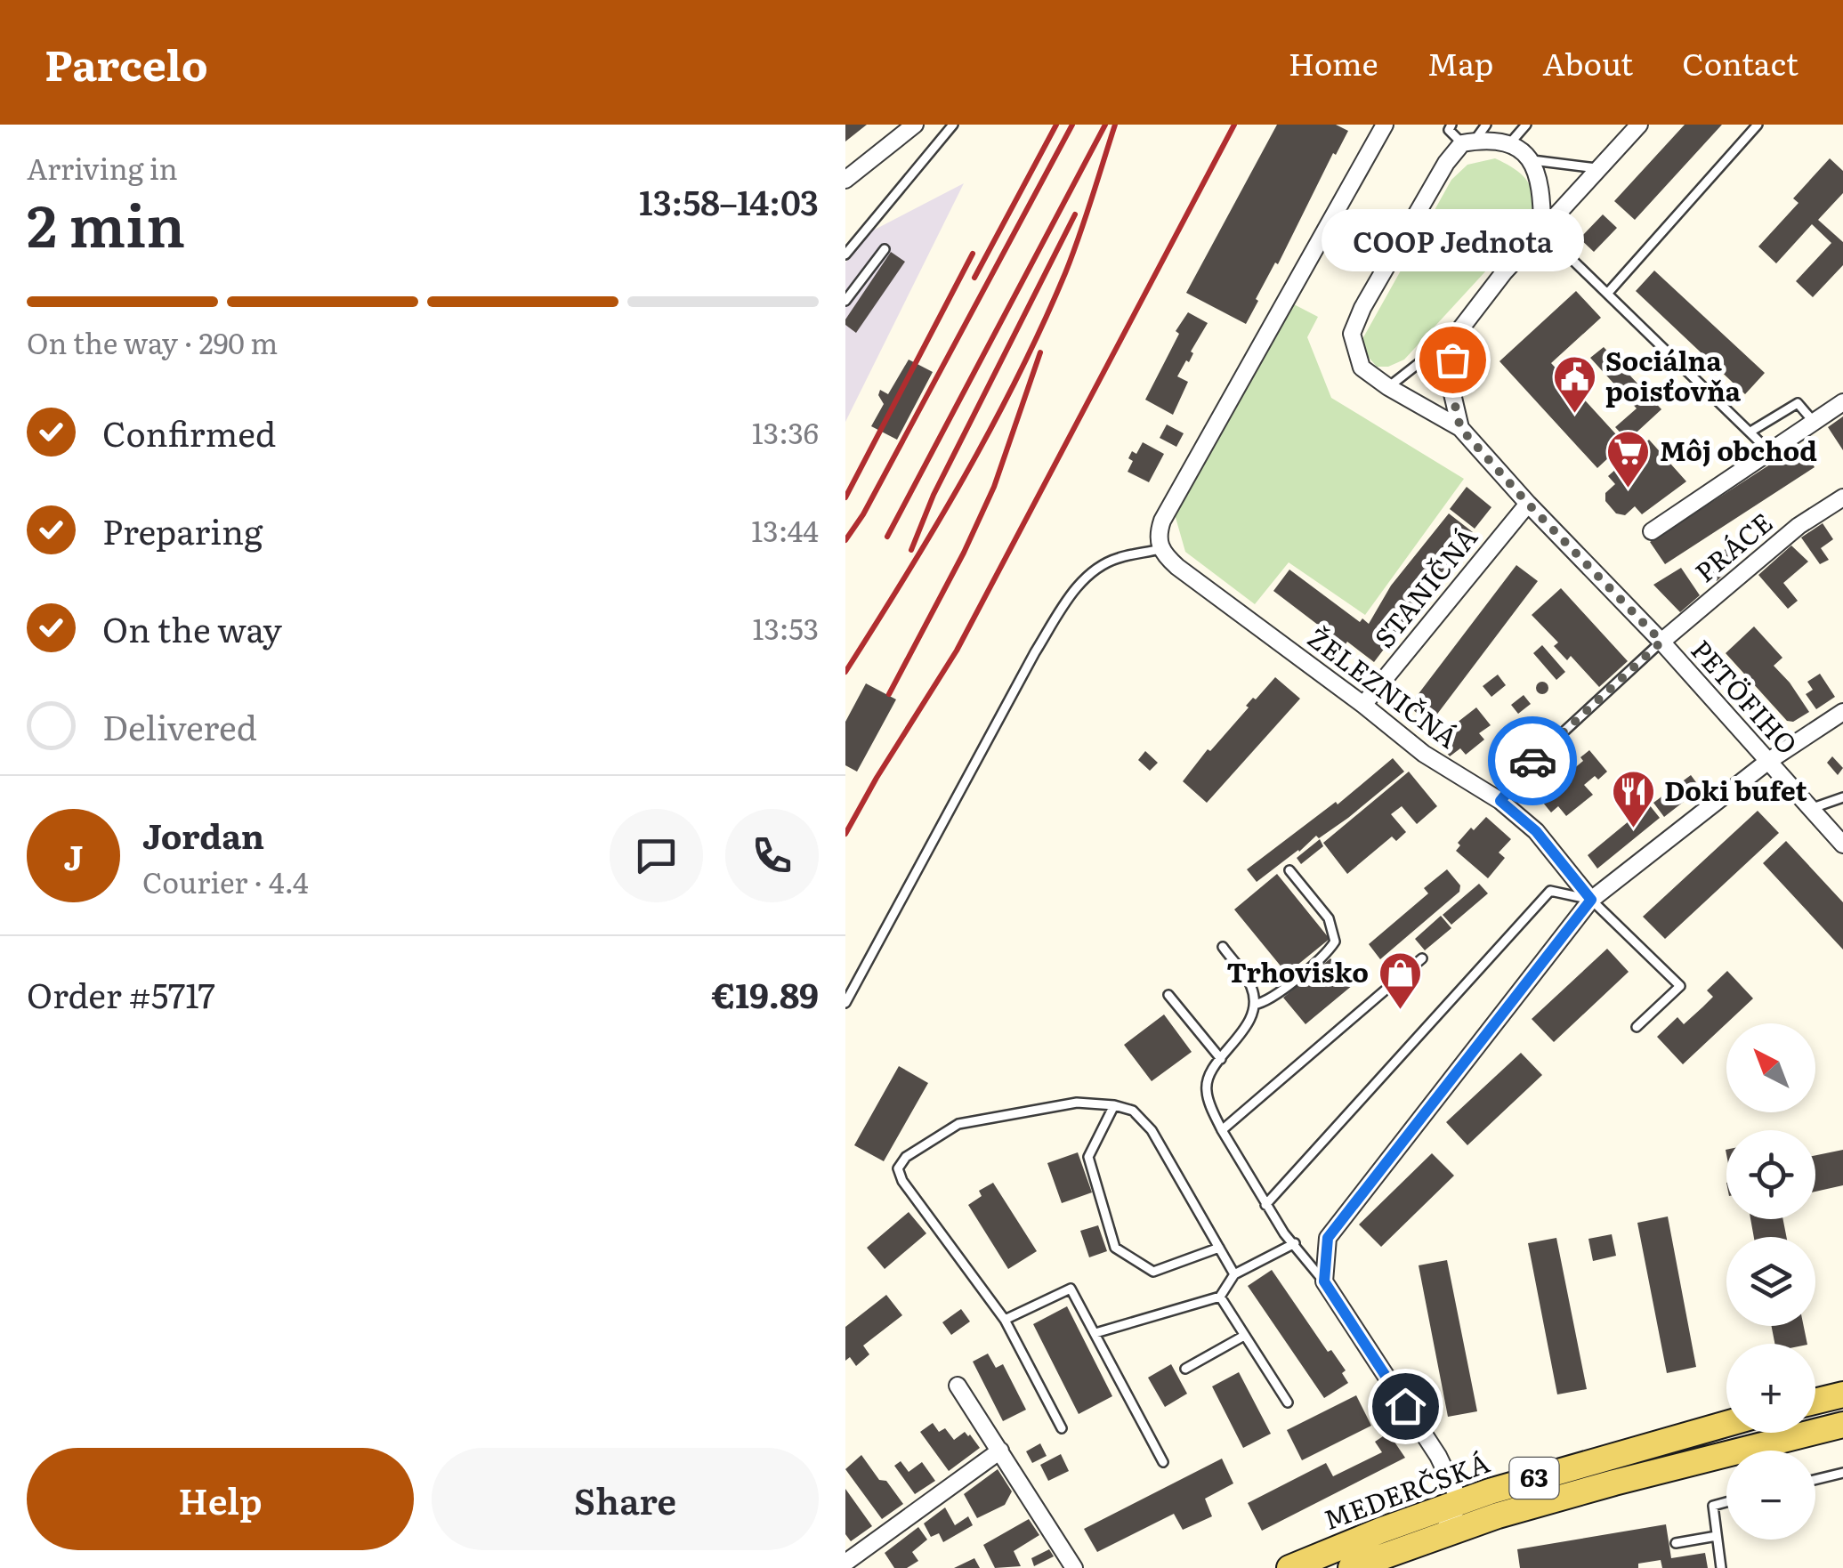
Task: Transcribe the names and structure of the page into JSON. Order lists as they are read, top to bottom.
{
  "streets": {
    "main road": ["63", "MEDERČSKÁ"],
    "street": [
      "PRÁCE",
      "STANIČNÁ",
      "ŽELEZNIČNÁ",
      "PETÖFIHO"
    ]
  },
  "crossings": [
    ["PRÁCE", "PETÖFIHO"],
    ["STANIČNÁ", "ŽELEZNIČNÁ"],
    ["STANIČNÁ", "PETÖFIHO"]
  ],
  "places": {
    "other": ["COOP Jednota"],
    "public building": ["Sociálna poisťovňa"],
    "supermarket": ["Môj obchod"],
    "restaurant": ["Doki bufet"],
    "shop": ["Trhovisko"]
  },
  "north": "top left",
  "page": {
    "header": "Parcelo",
    "nav": [
      "Home",
      "Map",
      "About",
      "Contact"
    ],
    "heading": ["2 min", "Arriving in", "13:58–14:03"],
    "panel": [
      "Jordan",
      "Courier · 4.4",
      "Order #5717",
      "€19.89"
    ],
    "bubble": "COOP Jednota",
    "bar": "On the way · 290 m",
    "list": [
      ["Confirmed", "13:36"],
      ["Preparing", "13:44"],
      ["On the way", "13:53"],
      "Delivered"
    ],
    "round": "J",
    "map_buttons": ["+", "−"],
    "buttons": ["Help", "Share"]
  }
}
